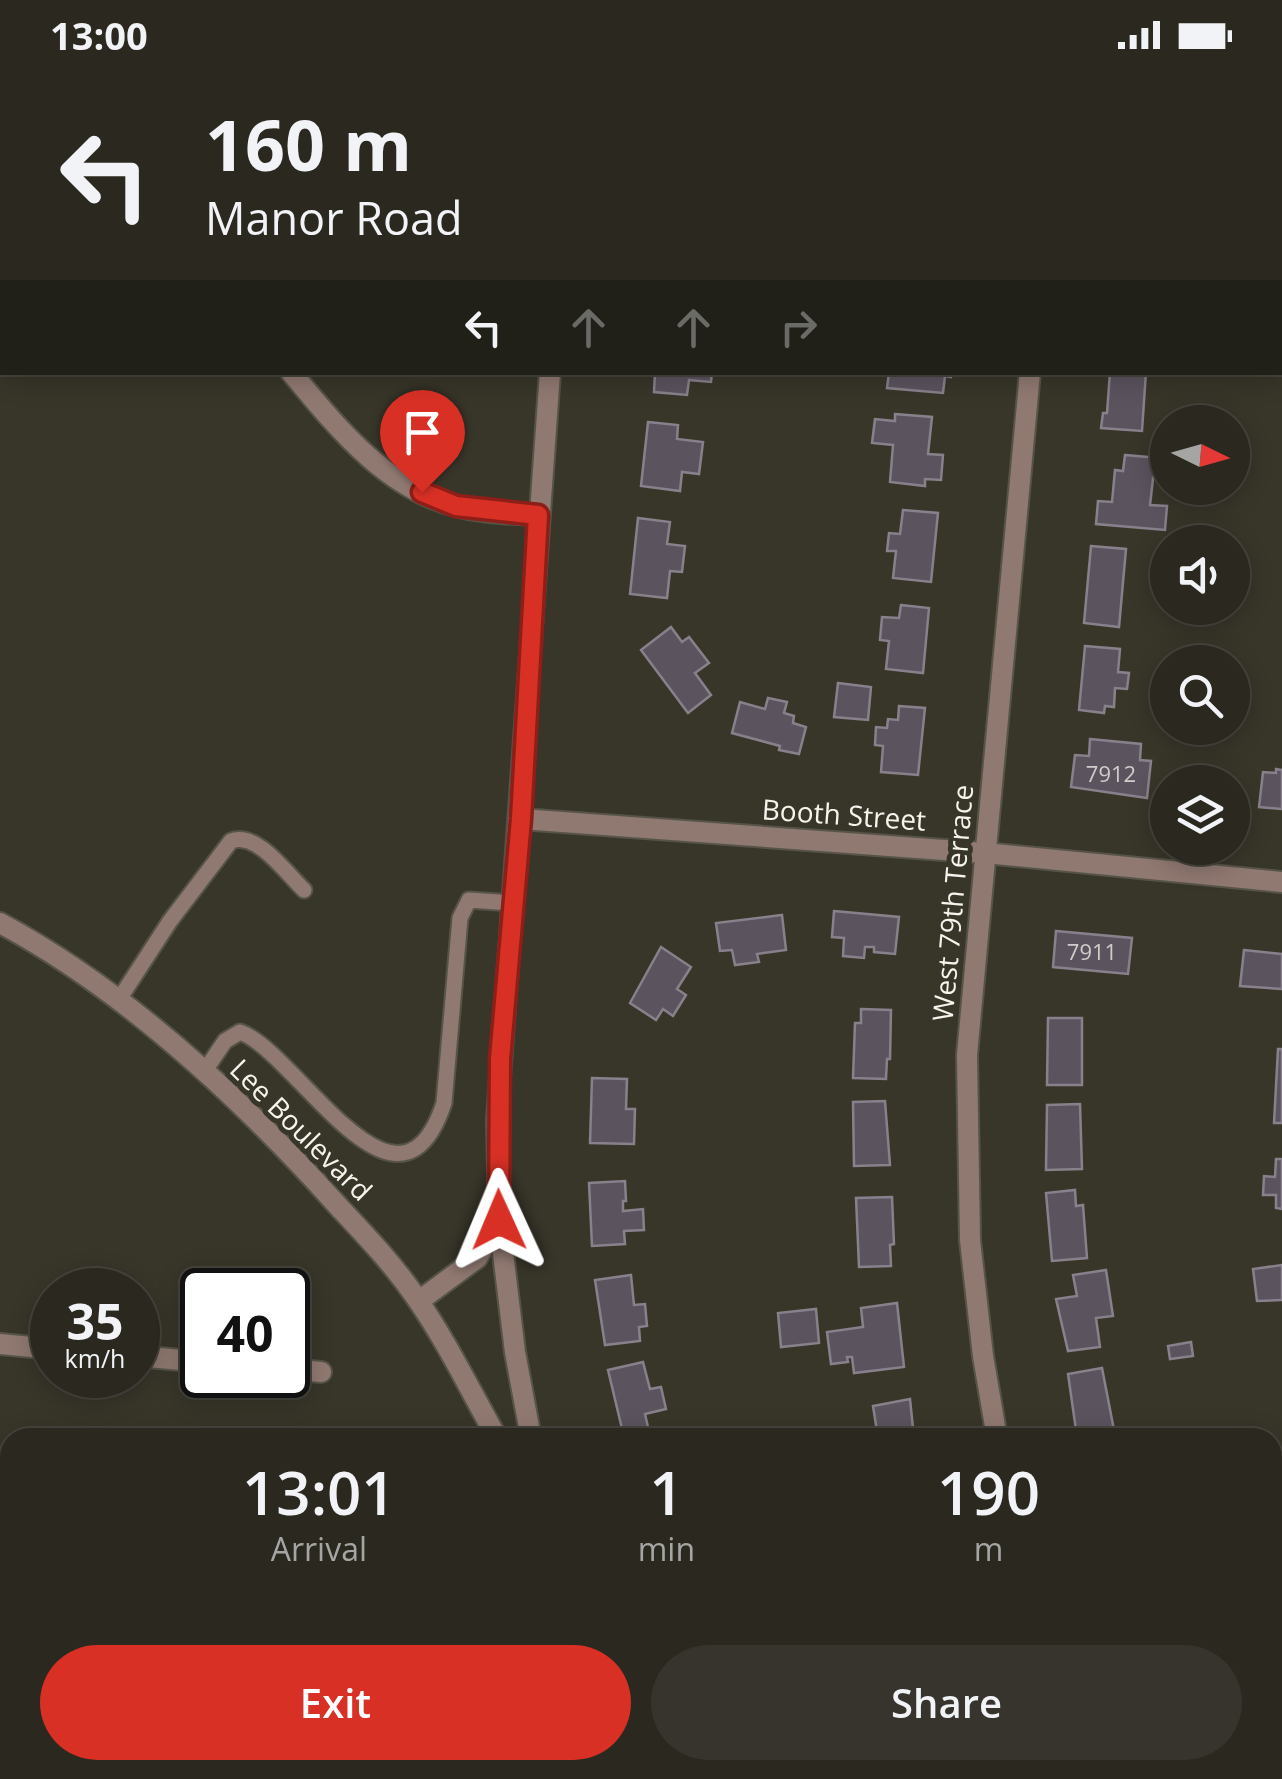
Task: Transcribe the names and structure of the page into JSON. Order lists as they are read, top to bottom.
{
  "streets": {
    "street": ["Booth Street", "West 79th Terrace", "Lee Boulevard"]
  },
  "crossings": [
    ["Booth Street", "West 79th Terrace"]
  ],
  "house_numbers": ["7912", "7911"],
  "north": "right",
  "page": {
    "status": "13:00",
    "turn": ["160 m", "Manor Road"],
    "speed": "35 km/h",
    "limit": "40",
    "eta": [
      "13:01",
      "Arrival",
      "1",
      "min",
      "190",
      "m"
    ],
    "buttons": ["Exit", "Share"]
  }
}
